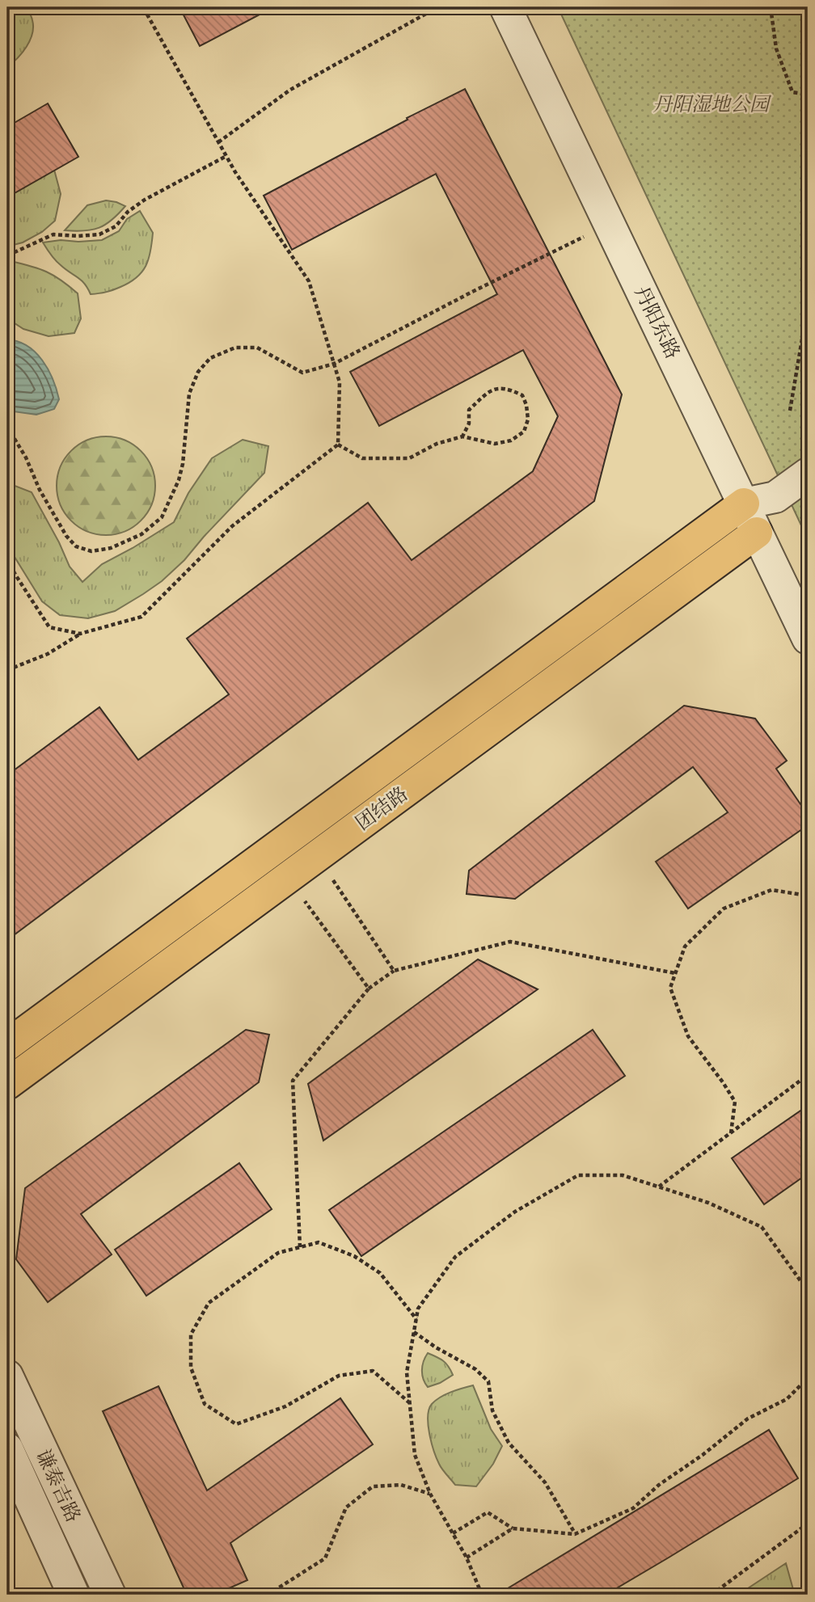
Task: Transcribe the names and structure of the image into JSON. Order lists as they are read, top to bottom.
{
  "streets": {
    "main road": ["团结路"],
    "street": ["丹阳东路", "谦泰吉路"]
  },
  "crossings": [
    ["丹阳东路", "团结路"]
  ],
  "parks": ["丹阳湿地公园"]
}
